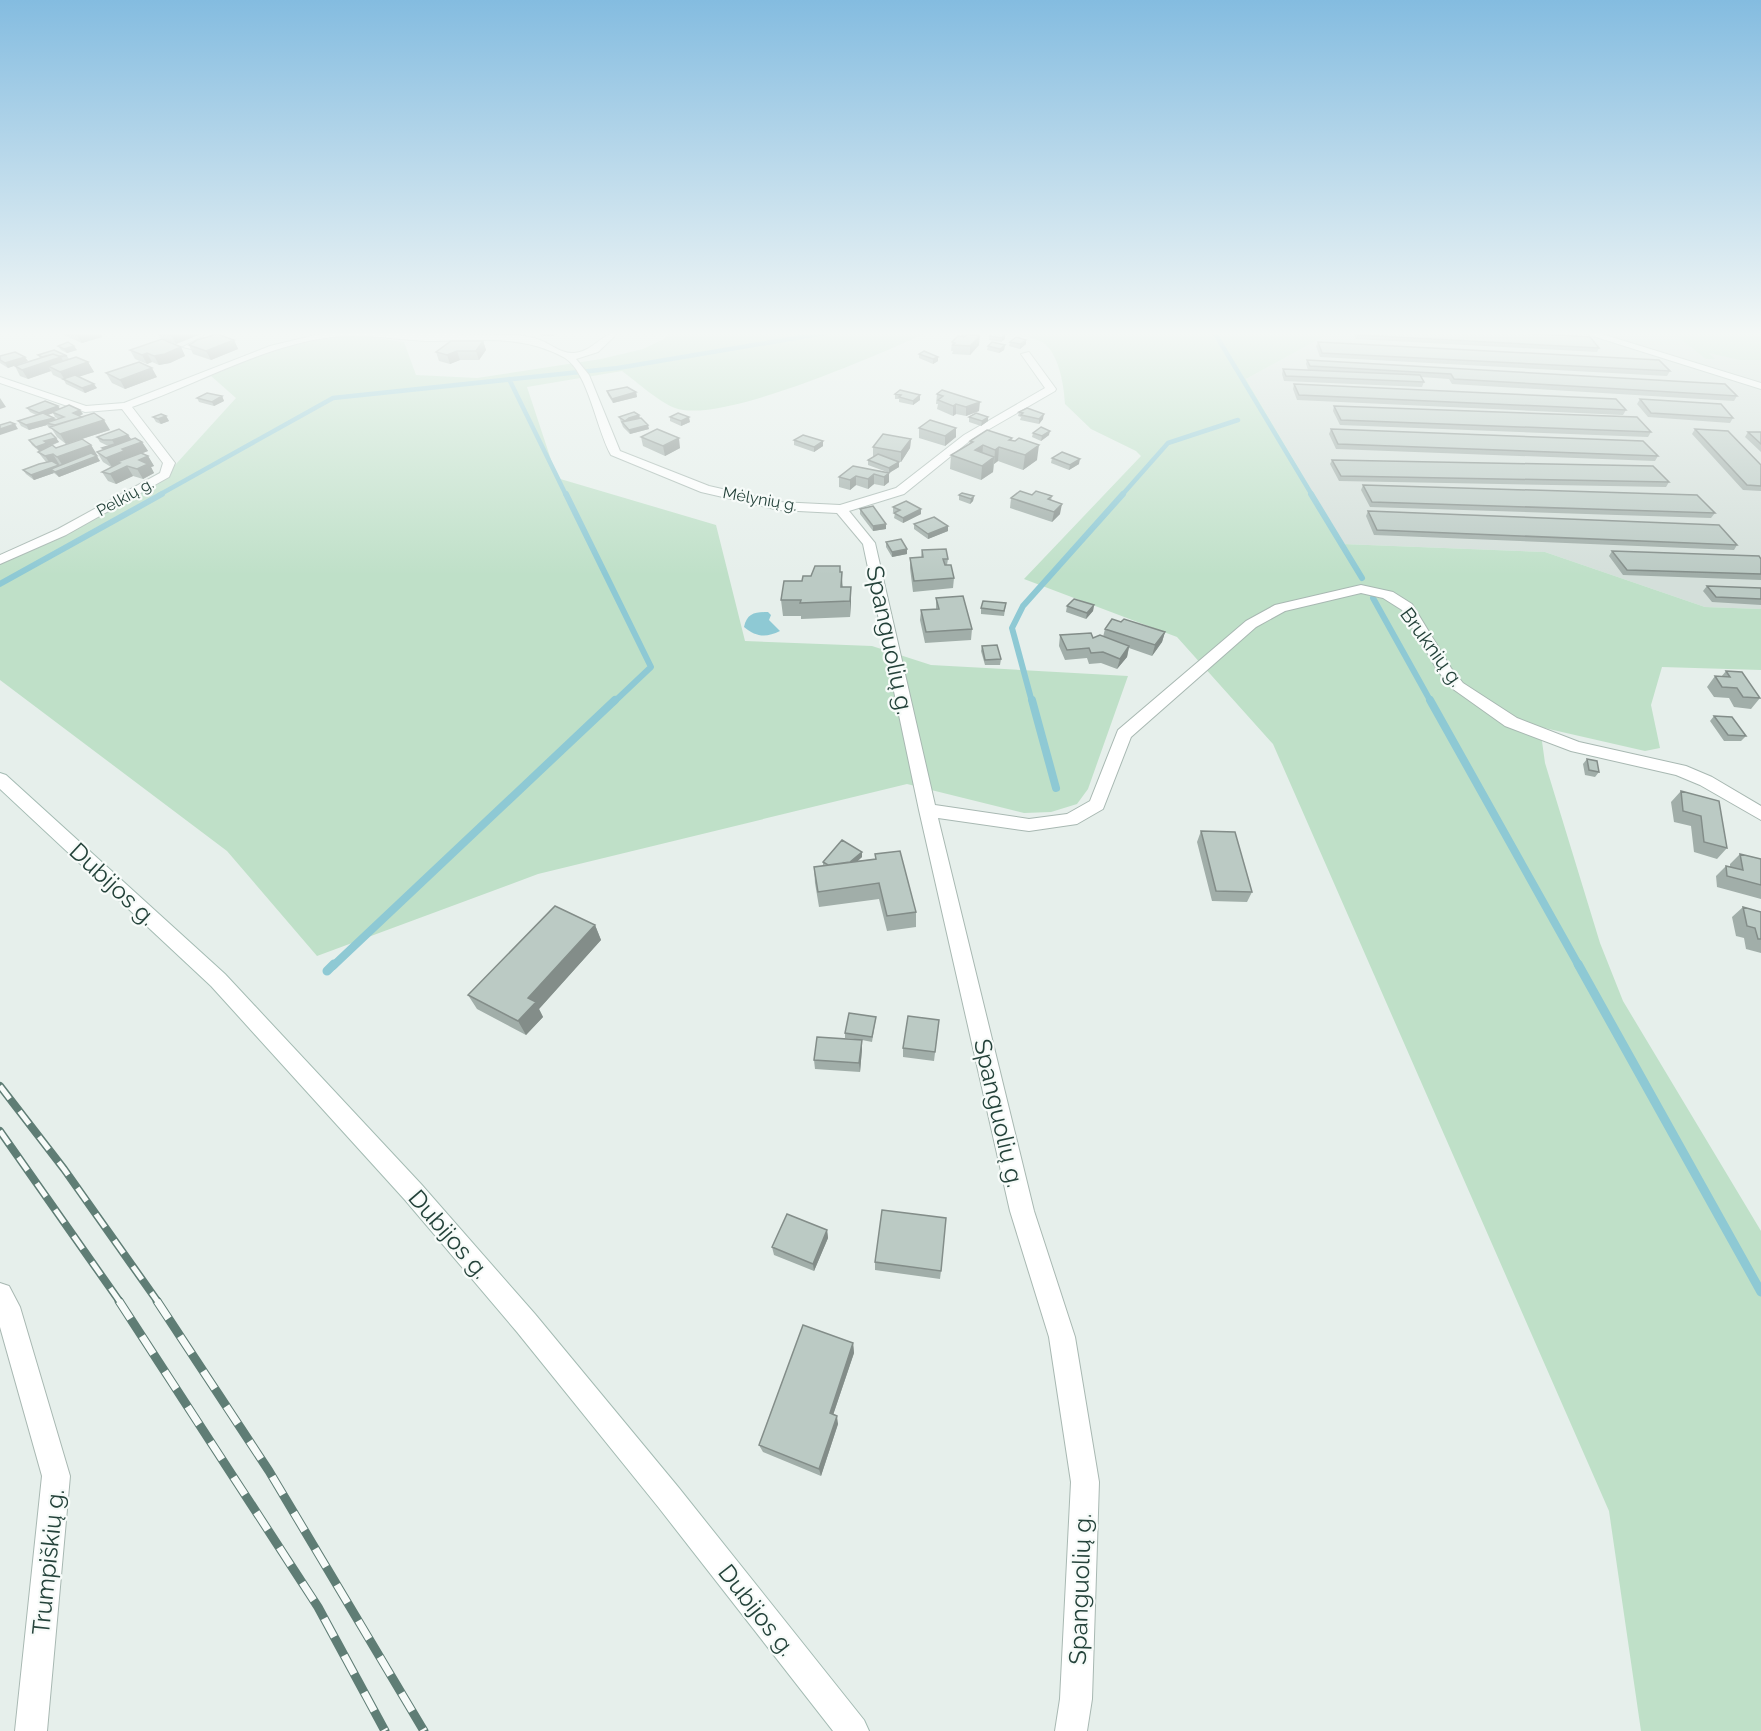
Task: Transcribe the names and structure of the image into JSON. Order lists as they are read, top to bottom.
{
  "streets": {
    "street": [
      "Pelkių g.",
      "Mėlynių g.",
      "Spanguolių g.",
      "Bruknių g.",
      "Dubijos g.",
      "Trumpiškių g."
    ]
  },
  "crossings": [
    ["Mėlynių g.", "Spanguolių g."],
    ["Spanguolių g.", "Bruknių g."]
  ]
}
